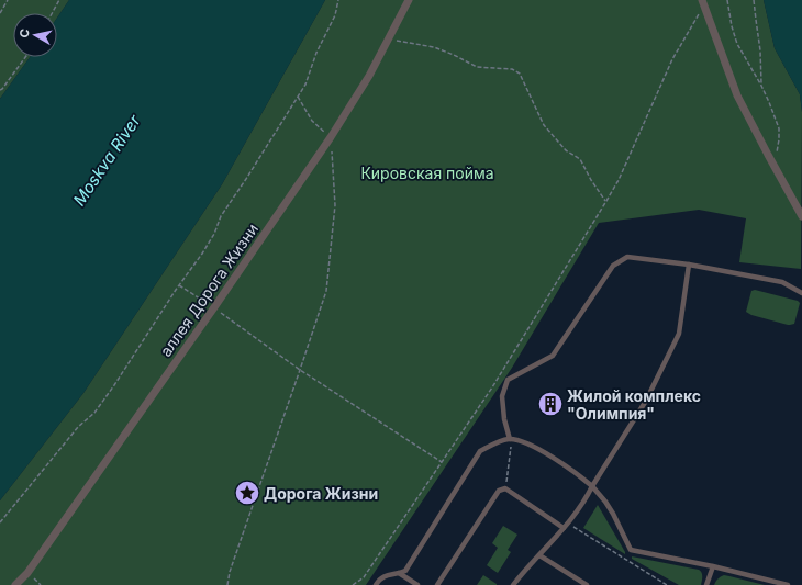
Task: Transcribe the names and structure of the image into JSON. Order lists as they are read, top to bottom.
{
  "streets": {
    "street": ["аллея Дорога Жизни"]
  },
  "water": ["Moskva River"],
  "parks": ["Кировская пойма"],
  "places": {
    "building": ["Жилой комплекс \"Олимпия\""],
    "place": ["Дорога Жизни"]
  },
  "north": "left"
}
